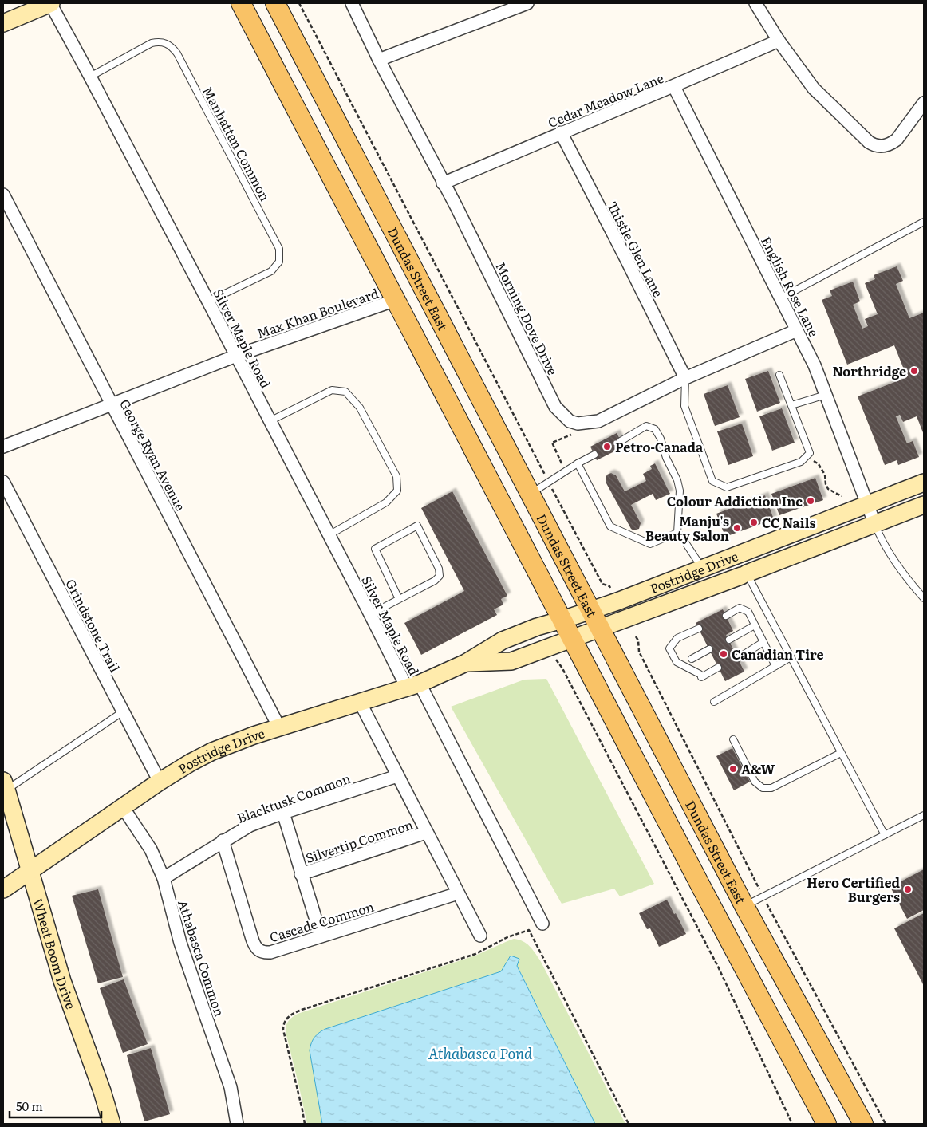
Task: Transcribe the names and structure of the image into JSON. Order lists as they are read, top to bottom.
{
  "streets": {
    "main road": ["Dundas Street East"],
    "street": [
      "Cedar Meadow Lane",
      "Thistle Glen Lane",
      "English Rose Lane",
      "Max Khan Boulevard",
      "Morning Dove Drive",
      "Silver Maple Road",
      "George Ryan Avenue",
      "Postridge Drive",
      "Grindstone Trail",
      "Blacktusk Common",
      "Silvertip Common",
      "Cascade Common",
      "Wheat Boom Drive",
      "Athabasca Common"
    ],
    "lane": ["Manhattan Common"]
  },
  "crossings": [
    ["Cedar Meadow Lane", "Thistle Glen Lane"],
    ["Cedar Meadow Lane", "English Rose Lane"],
    ["Cedar Meadow Lane", "Morning Dove Drive"],
    ["Manhattan Common", "Silver Maple Road"],
    ["Dundas Street East", "Postridge Drive"],
    ["English Rose Lane", "Postridge Drive"],
    ["Max Khan Boulevard", "Silver Maple Road"],
    ["Max Khan Boulevard", "George Ryan Avenue"],
    ["Silver Maple Road", "Postridge Drive"],
    ["George Ryan Avenue", "Postridge Drive"],
    ["Postridge Drive", "Grindstone Trail"],
    ["Postridge Drive", "Wheat Boom Drive"],
    ["Postridge Drive", "Athabasca Common"],
    ["Blacktusk Common", "Cascade Common"],
    ["Blacktusk Common", "Athabasca Common"]
  ],
  "water": ["Athabasca Pond"],
  "places": [
    "Northridge",
    "Petro-Canada",
    "Colour Addiction Inc",
    "CC Nails",
    "Manju's Beauty Salon",
    "Canadian Tire",
    "A&W",
    "Hero Certified Burgers"
  ],
  "scale_bar": "50 m"
}
